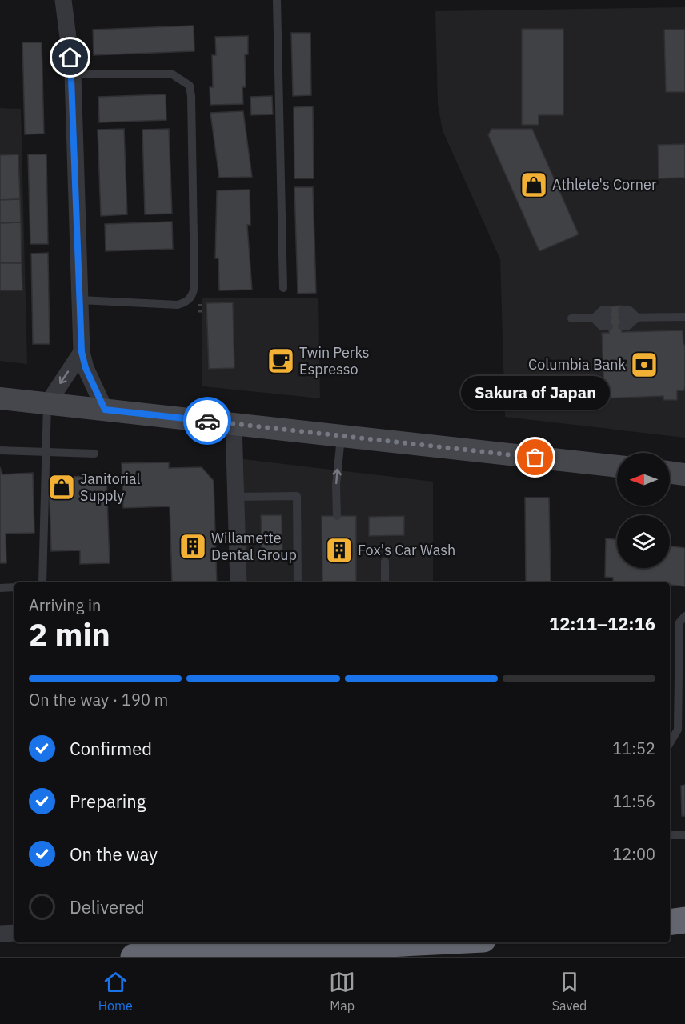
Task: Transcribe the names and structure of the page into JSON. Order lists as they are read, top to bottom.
{
  "places": {
    "shop": ["Athlete's Corner", "Janitorial Supply"],
    "cafe": ["Twin Perks Espresso"],
    "bank": ["Columbia Bank"],
    "other": ["Sakura of Japan"],
    "building": ["Willamette Dental Group", "Fox's Car Wash"]
  },
  "north": "left",
  "page": {
    "bubble": "Sakura of Japan",
    "heading": ["2 min", "Arriving in", "12:11–12:16"],
    "bar": "On the way · 190 m",
    "list": [
      ["Confirmed", "11:52"],
      ["Preparing", "11:56"],
      ["On the way", "12:00"],
      "Delivered"
    ],
    "tabs": ["Home", "Map", "Saved"]
  }
}
